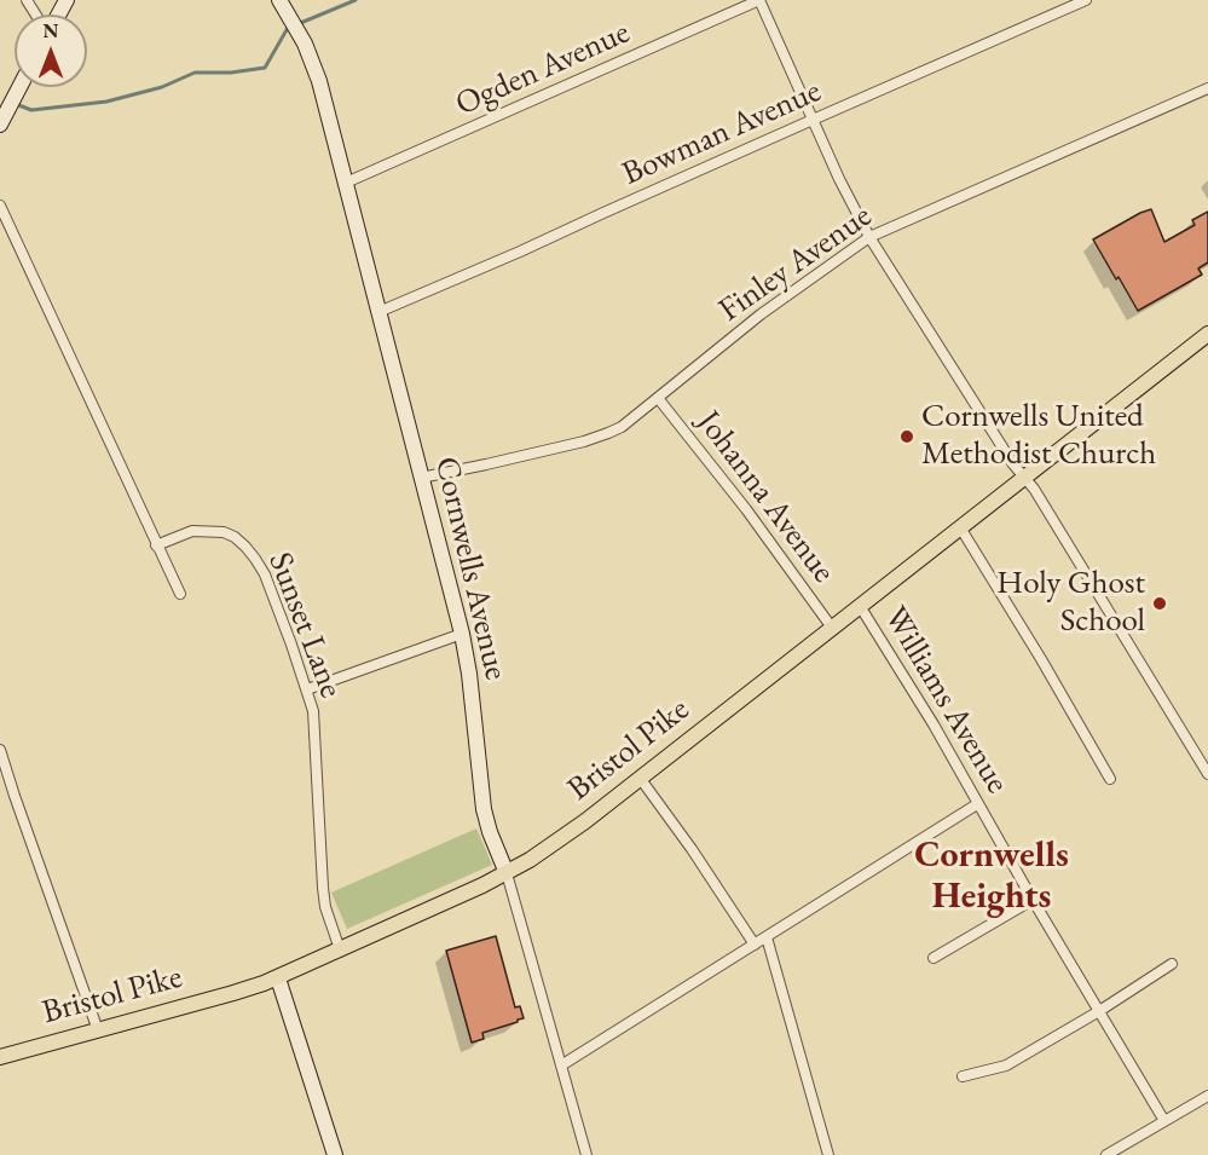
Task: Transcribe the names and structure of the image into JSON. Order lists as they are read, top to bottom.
{
  "streets": {
    "main road": ["Bristol Pike"],
    "street": [
      "Ogden Avenue",
      "Bowman Avenue",
      "Finley Avenue",
      "Johanna Avenue",
      "Cornwells Avenue",
      "Sunset Lane",
      "Williams Avenue"
    ]
  },
  "crossings": [
    ["Ogden Avenue", "Cornwells Avenue"],
    ["Bowman Avenue", "Cornwells Avenue"],
    ["Finley Avenue", "Johanna Avenue"],
    ["Finley Avenue", "Cornwells Avenue"],
    ["Johanna Avenue", "Bristol Pike"],
    ["Cornwells Avenue", "Bristol Pike"],
    ["Sunset Lane", "Bristol Pike"],
    ["Williams Avenue", "Bristol Pike"]
  ],
  "districts": ["Cornwells Heights"],
  "places": ["Cornwells United Methodist Church", "Holy Ghost School"],
  "north": "top"
}
